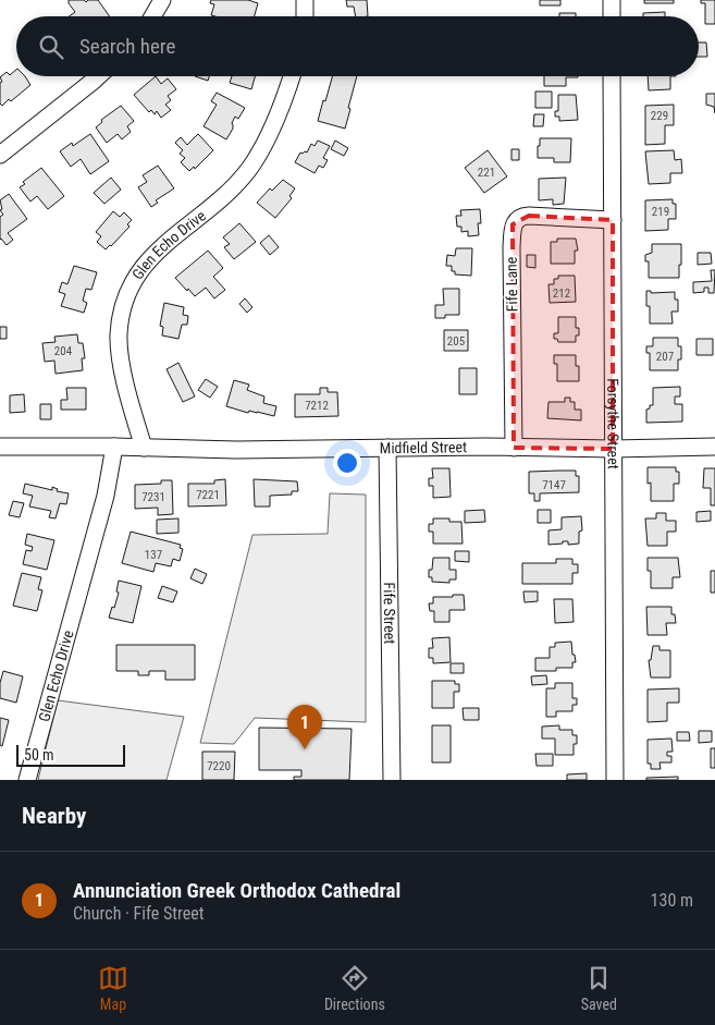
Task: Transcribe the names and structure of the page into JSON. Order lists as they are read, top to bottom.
{
  "streets": {
    "street": [
      "Glen Echo Drive",
      "Fife Lane",
      "Forsythe Street",
      "Midfield Street",
      "Fife Street"
    ]
  },
  "crossings": [
    ["Glen Echo Drive", "Midfield Street"],
    ["Fife Lane", "Forsythe Street"],
    ["Fife Lane", "Midfield Street"],
    ["Forsythe Street", "Midfield Street"],
    ["Midfield Street", "Fife Street"]
  ],
  "house_numbers": [
    "229",
    "221",
    "219",
    "212",
    "205",
    "204",
    "207",
    "7212",
    "7147",
    "7221",
    "7231",
    "137",
    "7220"
  ],
  "scale_bar": "50 m",
  "page": {
    "search": "Search here",
    "pins": "1",
    "scale": "50 m",
    "heading": "Nearby",
    "list": [
      {
        "mark": "1",
        "name": "Annunciation Greek Orthodox Cathedral",
        "note": "Church · Fife Street",
        "value": "130 m"
      }
    ],
    "nav": ["Map", "Directions", "Saved"]
  }
}
